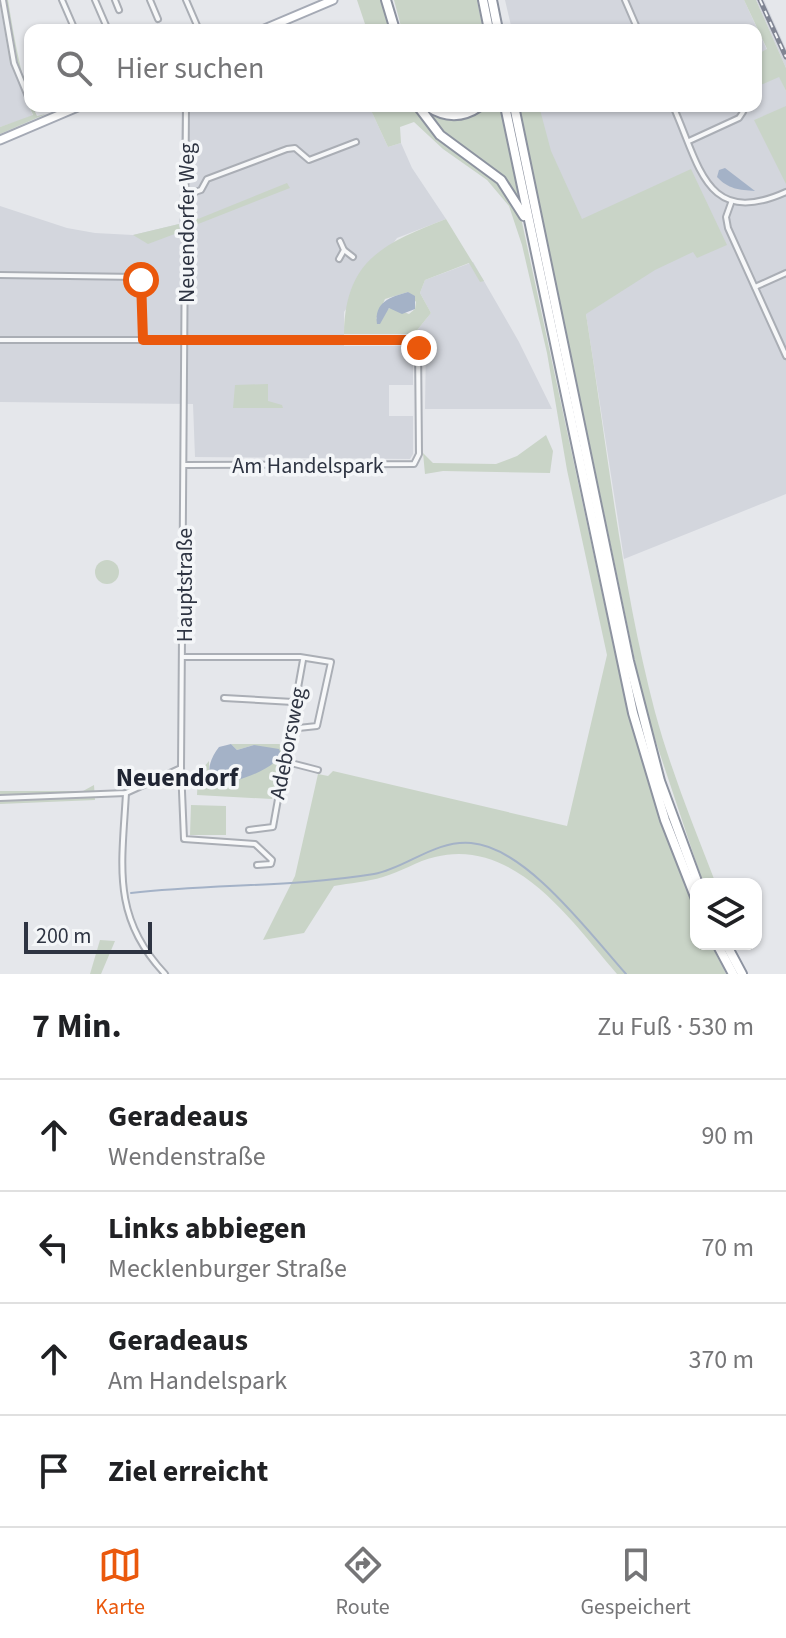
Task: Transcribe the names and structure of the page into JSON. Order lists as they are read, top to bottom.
{
  "streets": {
    "street": [
      "Neuendorfer Weg",
      "Am Handelspark",
      "Hauptstraße",
      "Adeborsweg"
    ]
  },
  "crossings": [
    ["Neuendorfer Weg", "Am Handelspark"],
    ["Neuendorfer Weg", "Hauptstraße"],
    ["Am Handelspark", "Hauptstraße"],
    ["Hauptstraße", "Adeborsweg"]
  ],
  "districts": ["Neuendorf"],
  "scale_bar": "200 m",
  "page": {
    "search": "Hier suchen",
    "scale": "200 m",
    "heading": ["7 Min.", "Zu Fuß · 530 m"],
    "list": [
      ["Geradeaus", "Wendenstraße", "90 m"],
      ["Links abbiegen", "Mecklenburger Straße", "70 m"],
      ["Geradeaus", "Am Handelspark", "370 m"],
      "Ziel erreicht"
    ],
    "nav": ["Karte", "Route", "Gespeichert"]
  }
}
